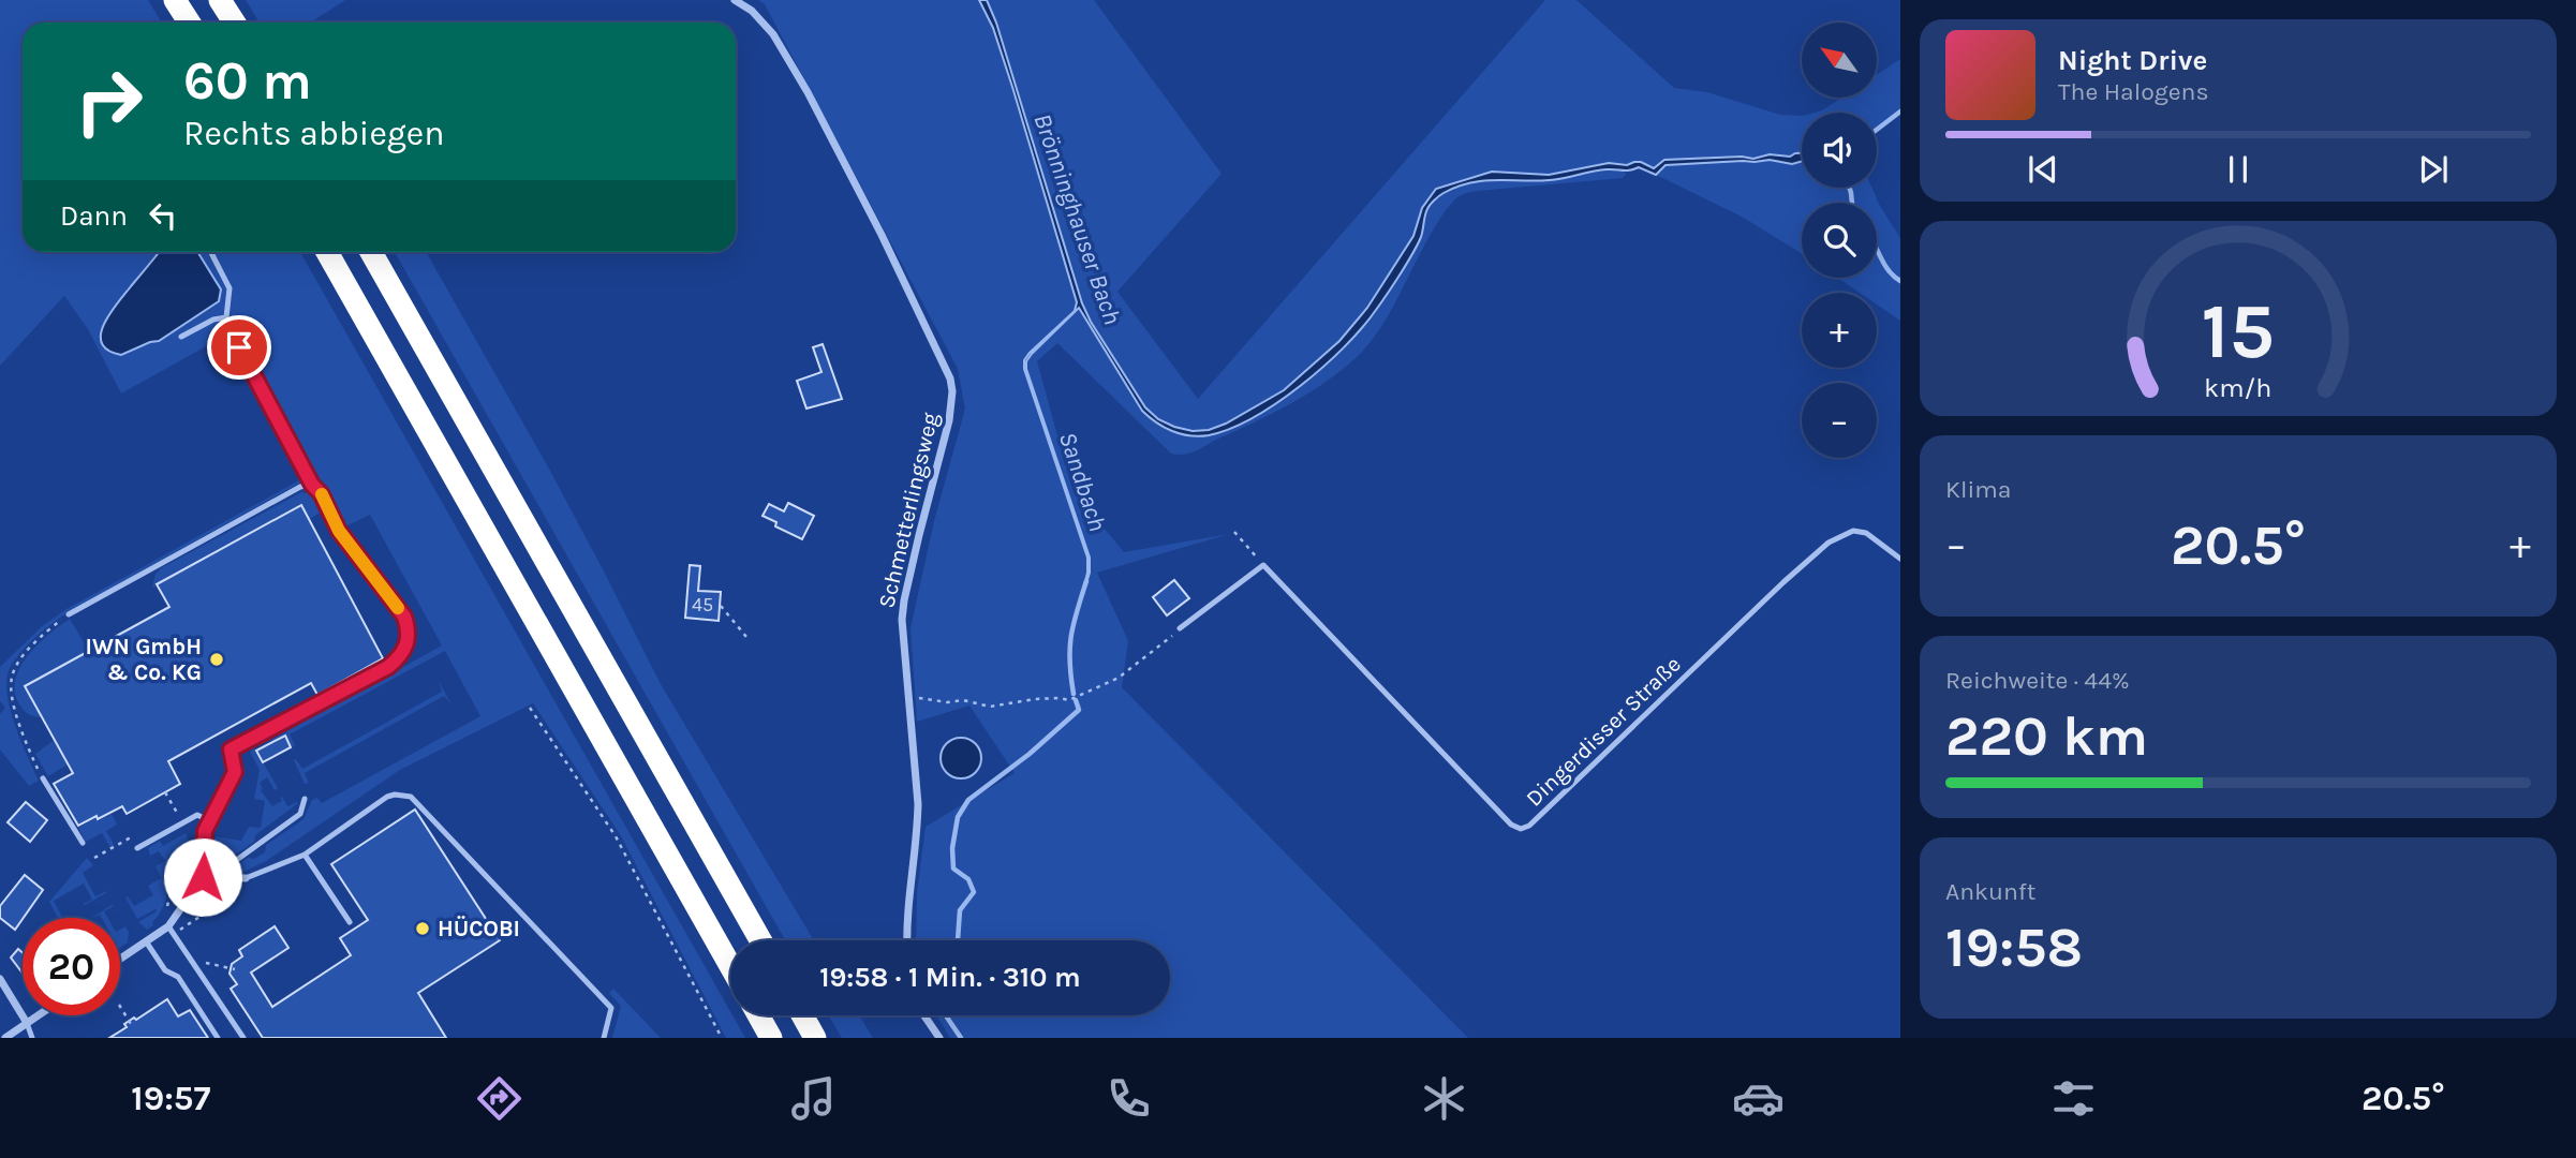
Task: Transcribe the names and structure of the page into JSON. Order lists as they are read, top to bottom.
{
  "streets": {
    "street": ["Schmetterlingsweg"],
    "lane": ["Dingerdisser Straße"]
  },
  "water": ["Brönninghauser Bach", "Sandbach"],
  "places": ["IWN GmbH & Co. KG", "HÜCOBI"],
  "house_numbers": ["45"],
  "north": "top left",
  "page": {
    "map_buttons": ["+", "−"],
    "turn": ["60 m", "Rechts abbiegen"],
    "song": ["Night Drive", "The Halogens"],
    "then": "Dann",
    "tile": [
      "Klima",
      ["Reichweite · 44%", "220 km"],
      ["Ankunft", "19:58"]
    ],
    "heat": ["−", "20.5°", "+"],
    "limit": "20",
    "trip": "19:58 · 1 Min. · 310 m",
    "tabs": ["19:57", "20.5°"],
    "gauge": ["15", "km/h"]
  }
}
